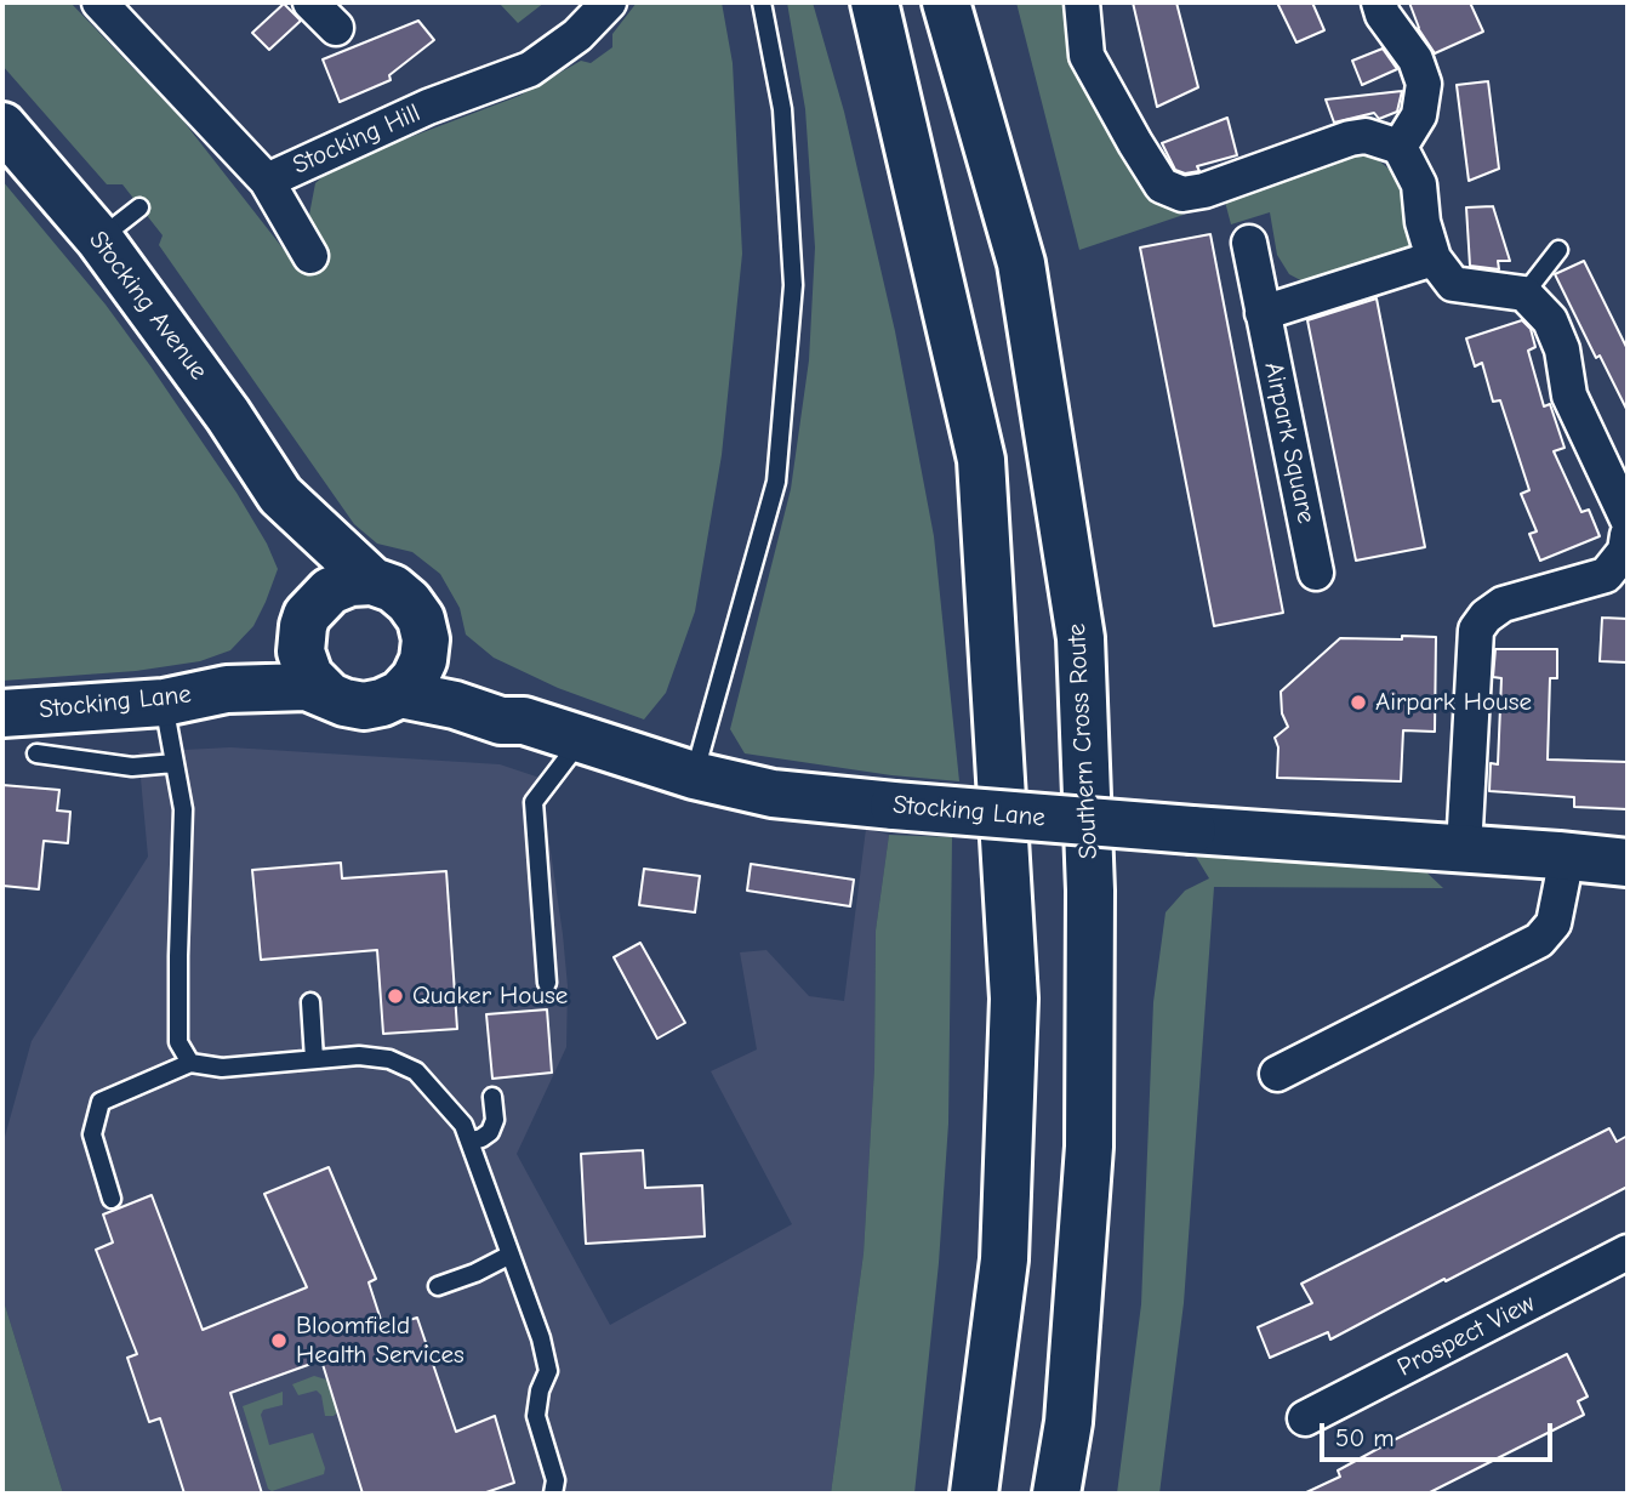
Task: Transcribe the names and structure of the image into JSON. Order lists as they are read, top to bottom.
{
  "streets": {
    "main road": ["Stocking Avenue", "Stocking Lane", "Southern Cross Route"],
    "street": ["Stocking Hill", "Airpark Square", "Prospect View"]
  },
  "crossings": [
    ["Stocking Avenue", "Stocking Lane"]
  ],
  "places": ["Airpark House", "Quaker House", "Bloomfield Health Services"],
  "scale_bar": "50 m"
}
